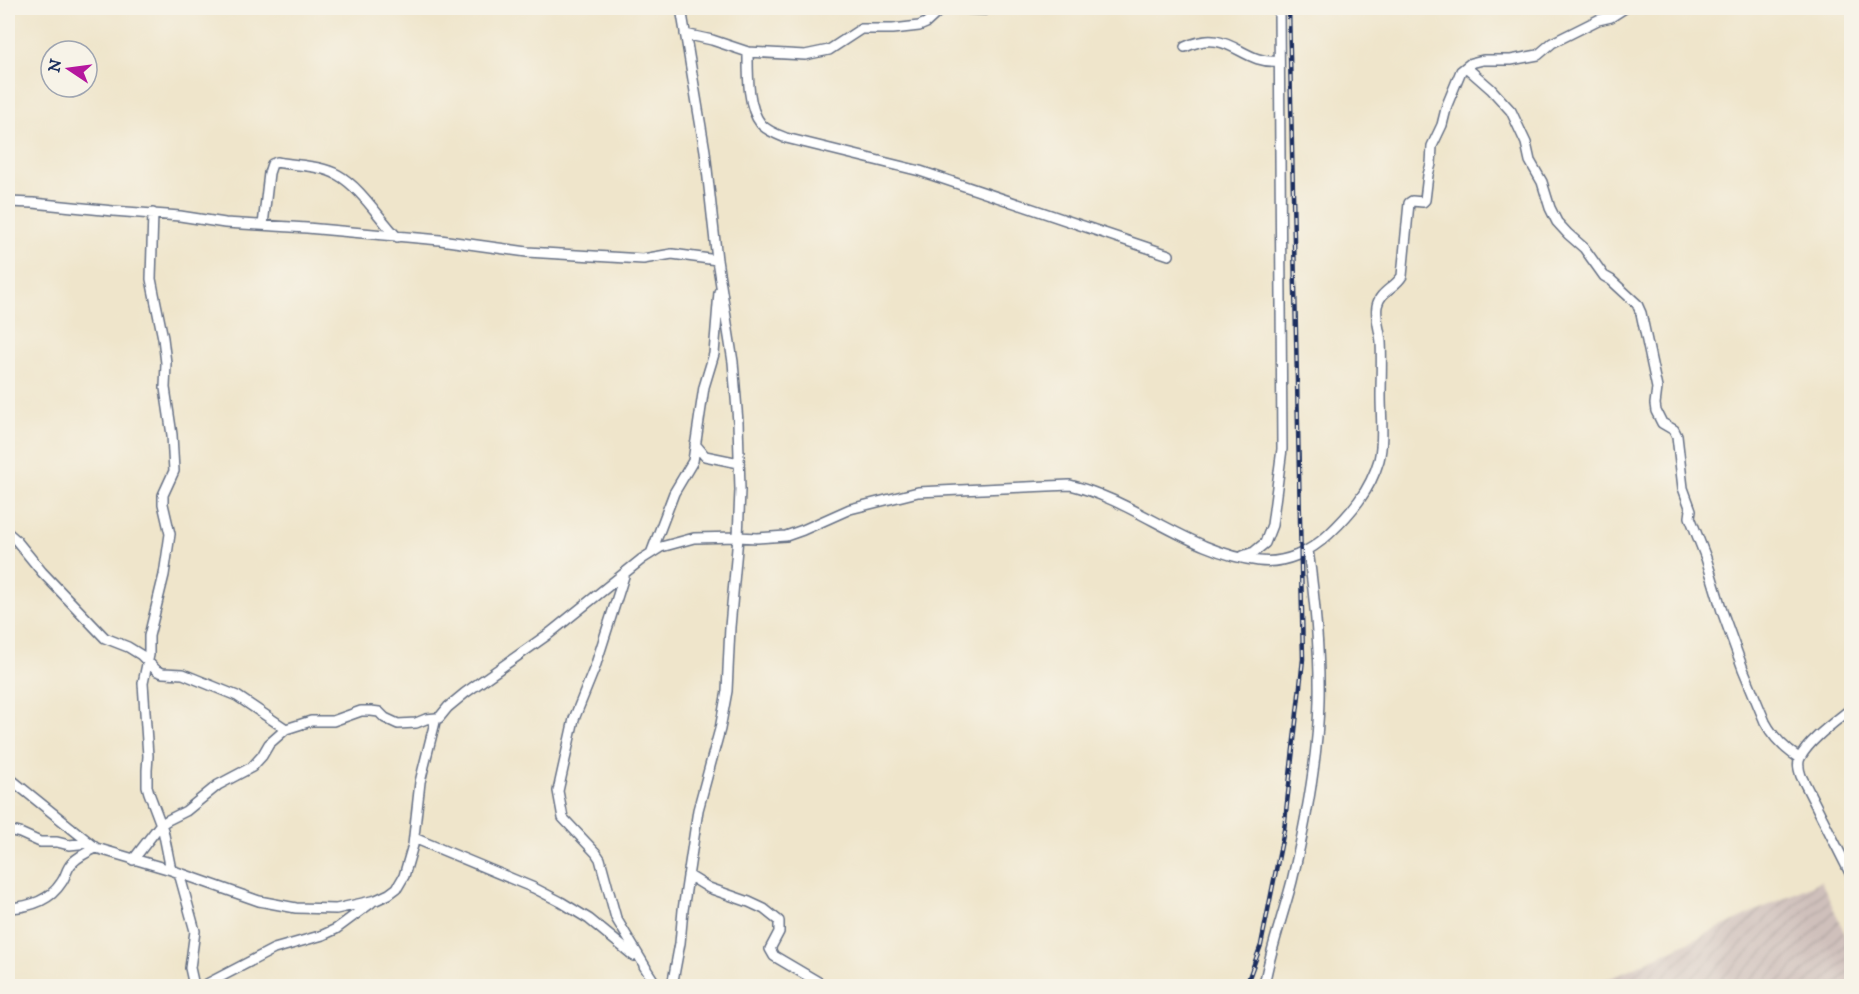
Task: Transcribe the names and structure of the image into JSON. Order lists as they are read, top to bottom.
{
  "north": "left"
}
